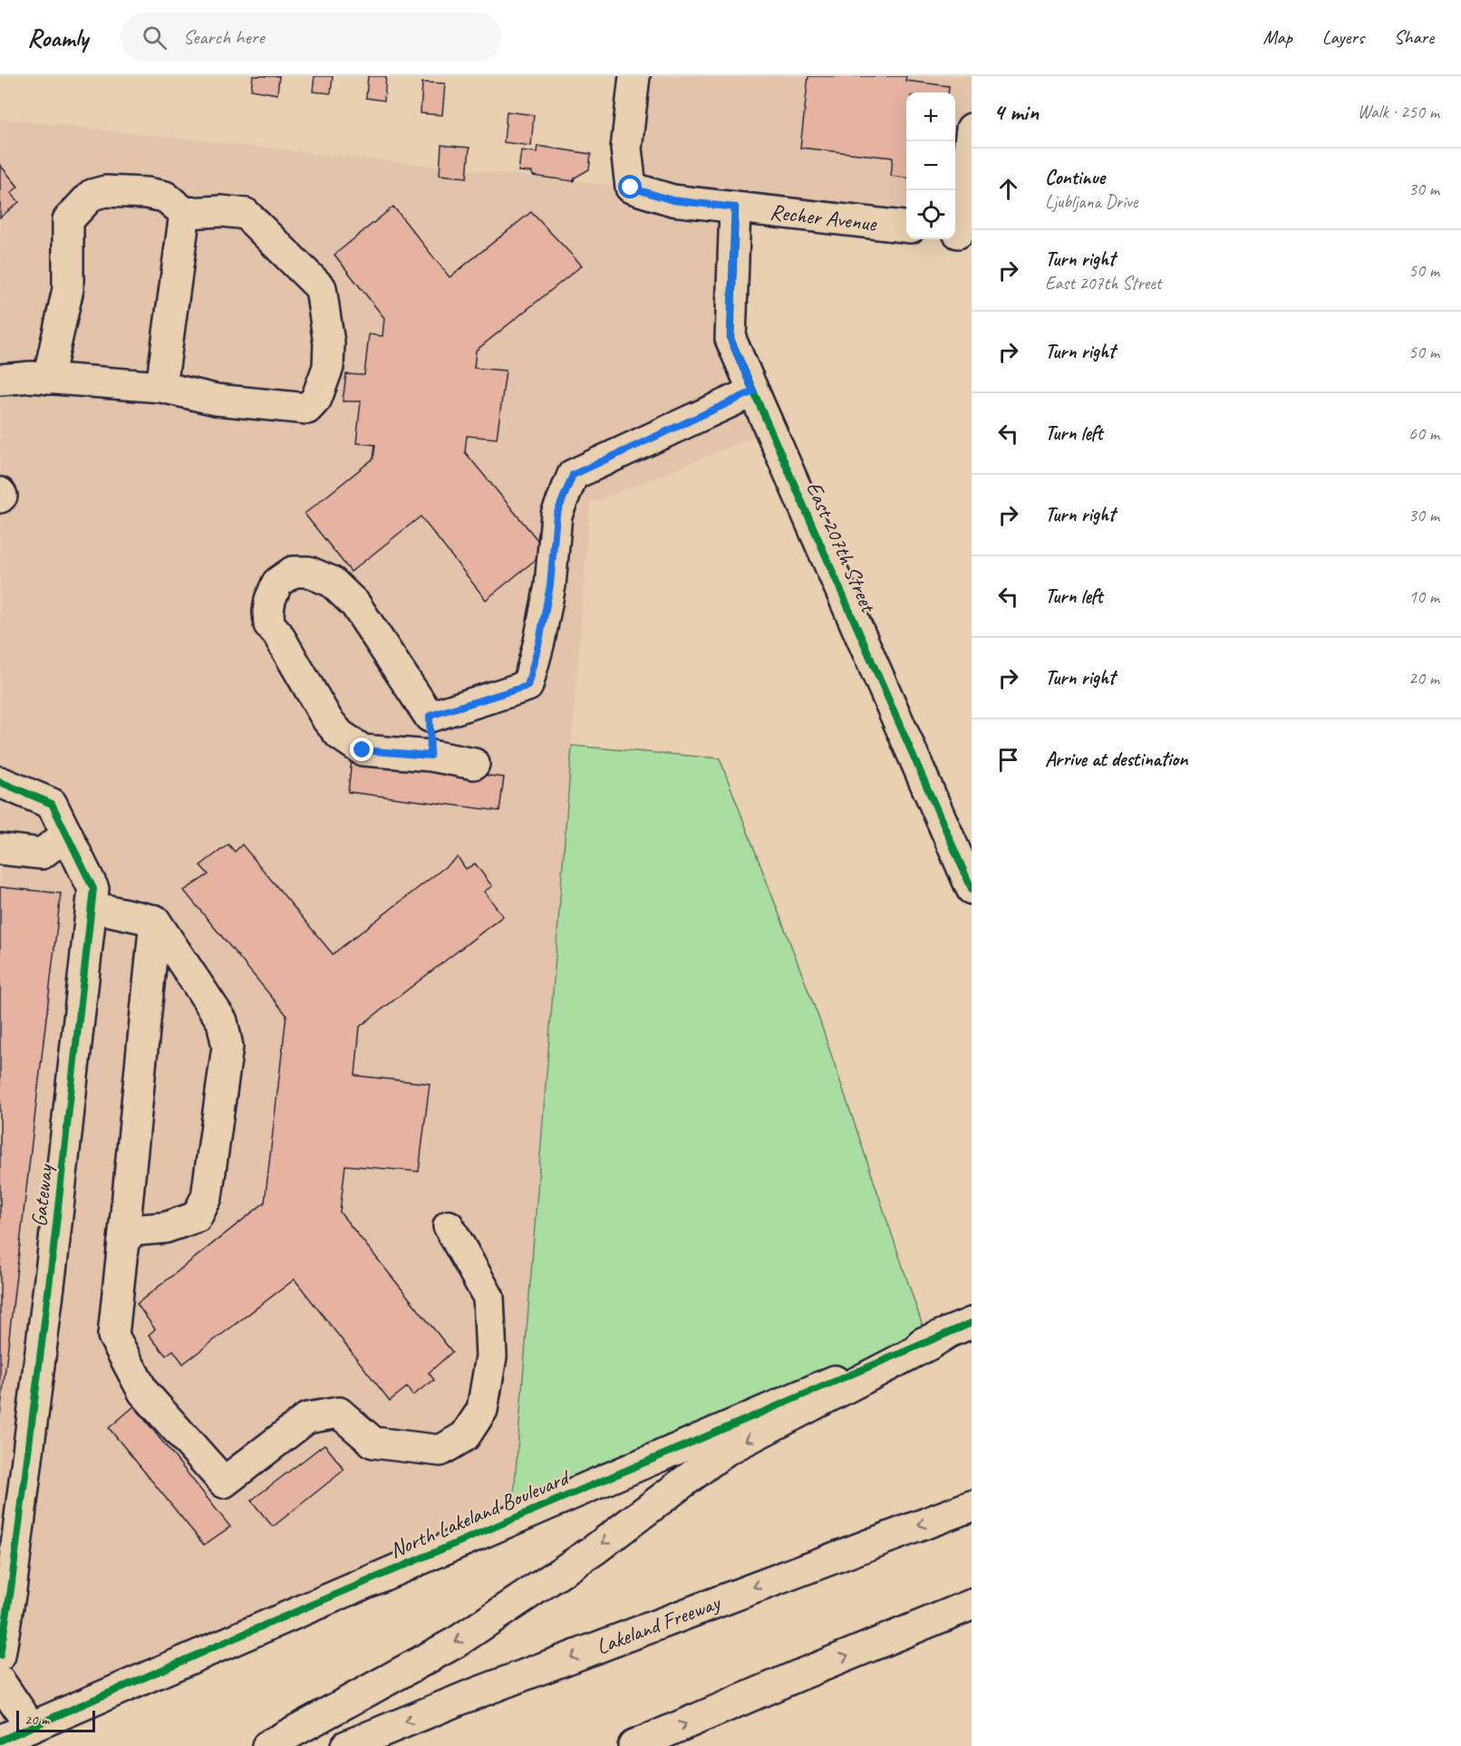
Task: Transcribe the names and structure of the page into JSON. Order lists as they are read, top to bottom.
{
  "streets": {
    "main road": [
      "Recher Avenue",
      "East 207th Street",
      "Gateway",
      "North Lakeland Boulevard",
      "Lakeland Freeway"
    ]
  },
  "crossings": [
    ["Recher Avenue", "East 207th Street"]
  ],
  "scale_bar": "20 m",
  "page": {
    "header": "Roamly",
    "search": "Search here",
    "nav": ["Map", "Layers", "Share"],
    "heading": ["4 min", "Walk · 250 m"],
    "map_buttons": ["+", "−"],
    "list": [
      ["Continue", "Ljubljana Drive", "30 m"],
      ["Turn right", "East 207th Street", "50 m"],
      ["Turn right", "50 m"],
      ["Turn left", "60 m"],
      ["Turn right", "30 m"],
      ["Turn left", "10 m"],
      ["Turn right", "20 m"],
      "Arrive at destination"
    ],
    "scale": "20 m"
  }
}
